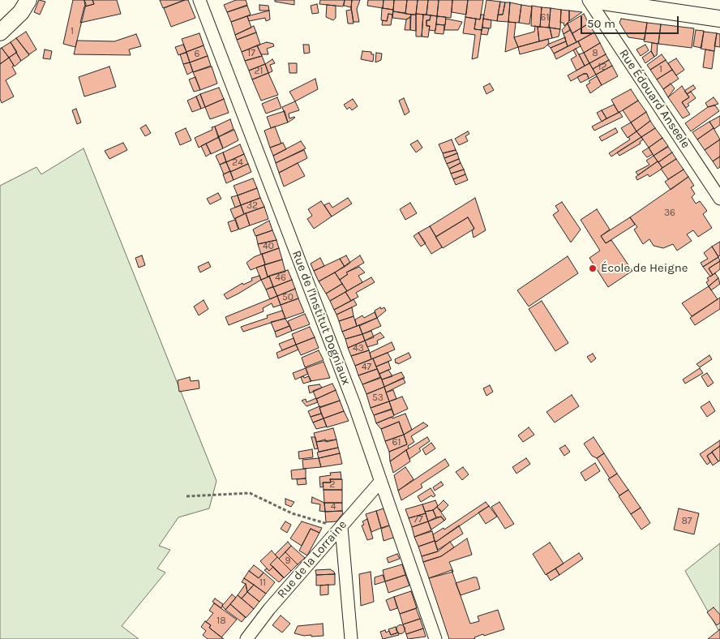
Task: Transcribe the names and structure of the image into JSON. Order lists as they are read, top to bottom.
{
  "streets": {
    "street": ["Rue Édouard Anseele", "Rue de l'Institut Dogniaux", "Rue de la Lorraine"]
  },
  "crossings": [
    ["Rue de l'Institut Dogniaux", "Rue de la Lorraine"]
  ],
  "places": ["École de Heigne"],
  "house_numbers": [
    "61",
    "1",
    "17",
    "8",
    "6",
    "12",
    "1",
    "21",
    "24",
    "32",
    "36",
    "40",
    "46",
    "50",
    "43",
    "47",
    "53",
    "61",
    "2",
    "4",
    "77",
    "87",
    "9",
    "11",
    "18"
  ],
  "scale_bar": "50 m"
}
